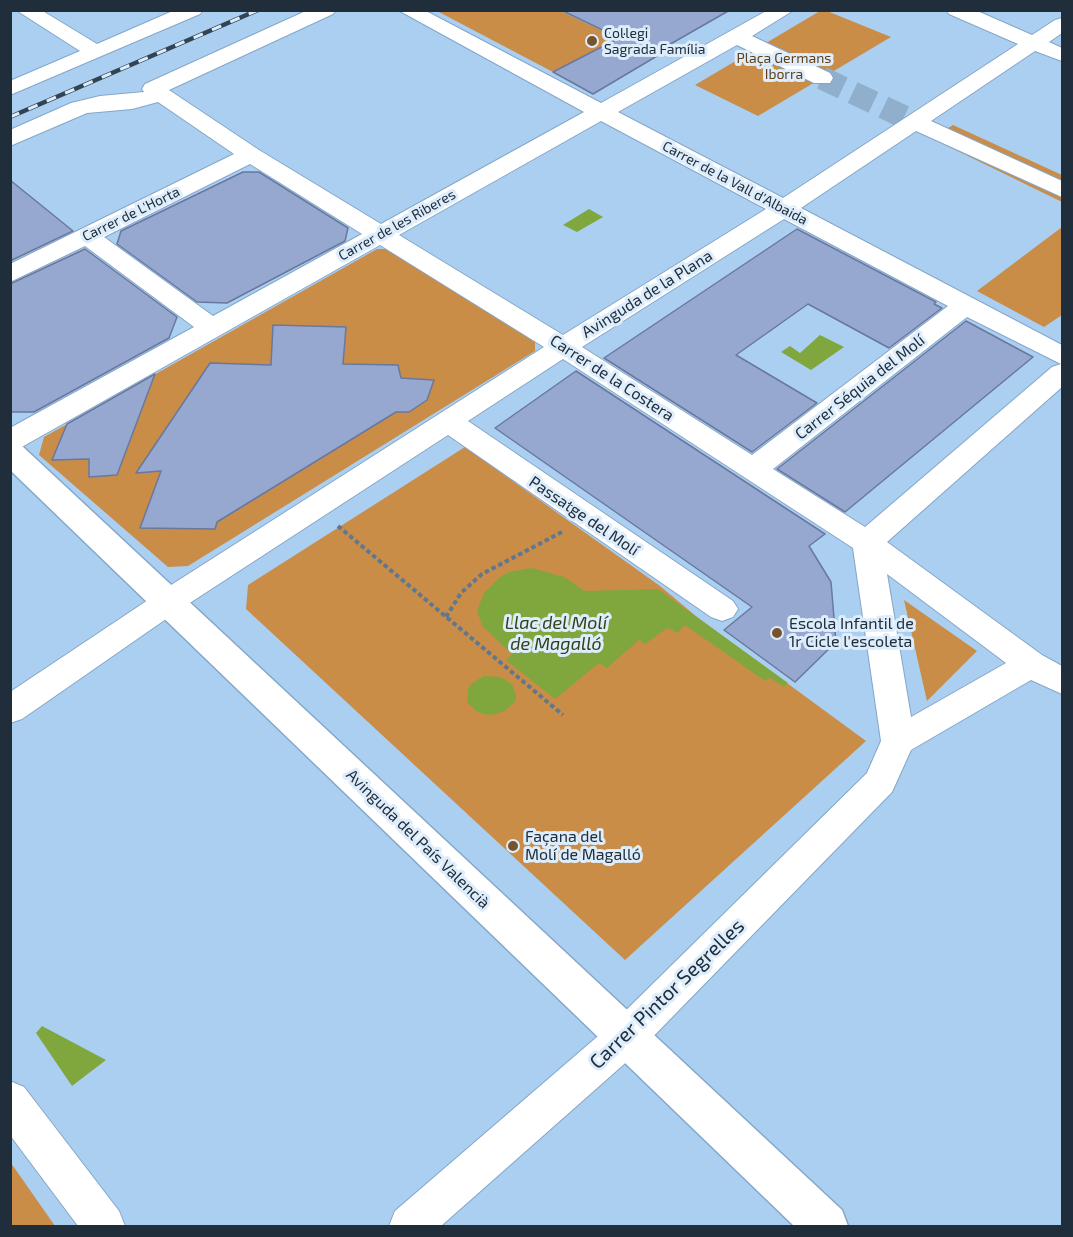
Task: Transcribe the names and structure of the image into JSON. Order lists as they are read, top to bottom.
{
  "streets": {
    "street": [
      "Carrer de la Vall d'Albaida",
      "Carrer de L'Horta",
      "Carrer de les Riberes",
      "Avinguda de la Plana",
      "Carrer de la Costera",
      "Carrer Séquia del Molí",
      "Passatge del Molí",
      "Avinguda del País Valencià",
      "Carrer Pintor Segrelles"
    ]
  },
  "crossings": [
    ["Carrer de la Vall d'Albaida", "Carrer de les Riberes"],
    ["Carrer de la Vall d'Albaida", "Avinguda de la Plana"],
    ["Carrer de la Vall d'Albaida", "Carrer Séquia del Molí"],
    ["Carrer de L'Horta", "Carrer de la Costera"],
    ["Carrer de les Riberes", "Carrer de la Costera"],
    ["Avinguda de la Plana", "Carrer de la Costera"],
    ["Avinguda de la Plana", "Passatge del Molí"],
    ["Avinguda de la Plana", "Avinguda del País Valencià"],
    ["Carrer de la Costera", "Carrer Séquia del Molí"],
    ["Avinguda del País Valencià", "Carrer Pintor Segrelles"]
  ],
  "water": ["Llac del Molí de Magalló"],
  "parks": ["Plaça Germans Iborra"],
  "places": ["Col·legi Sagrada Família", "Escola Infantil de 1r Cicle l'escoleta", "Façana del Molí de Magalló"]
}
